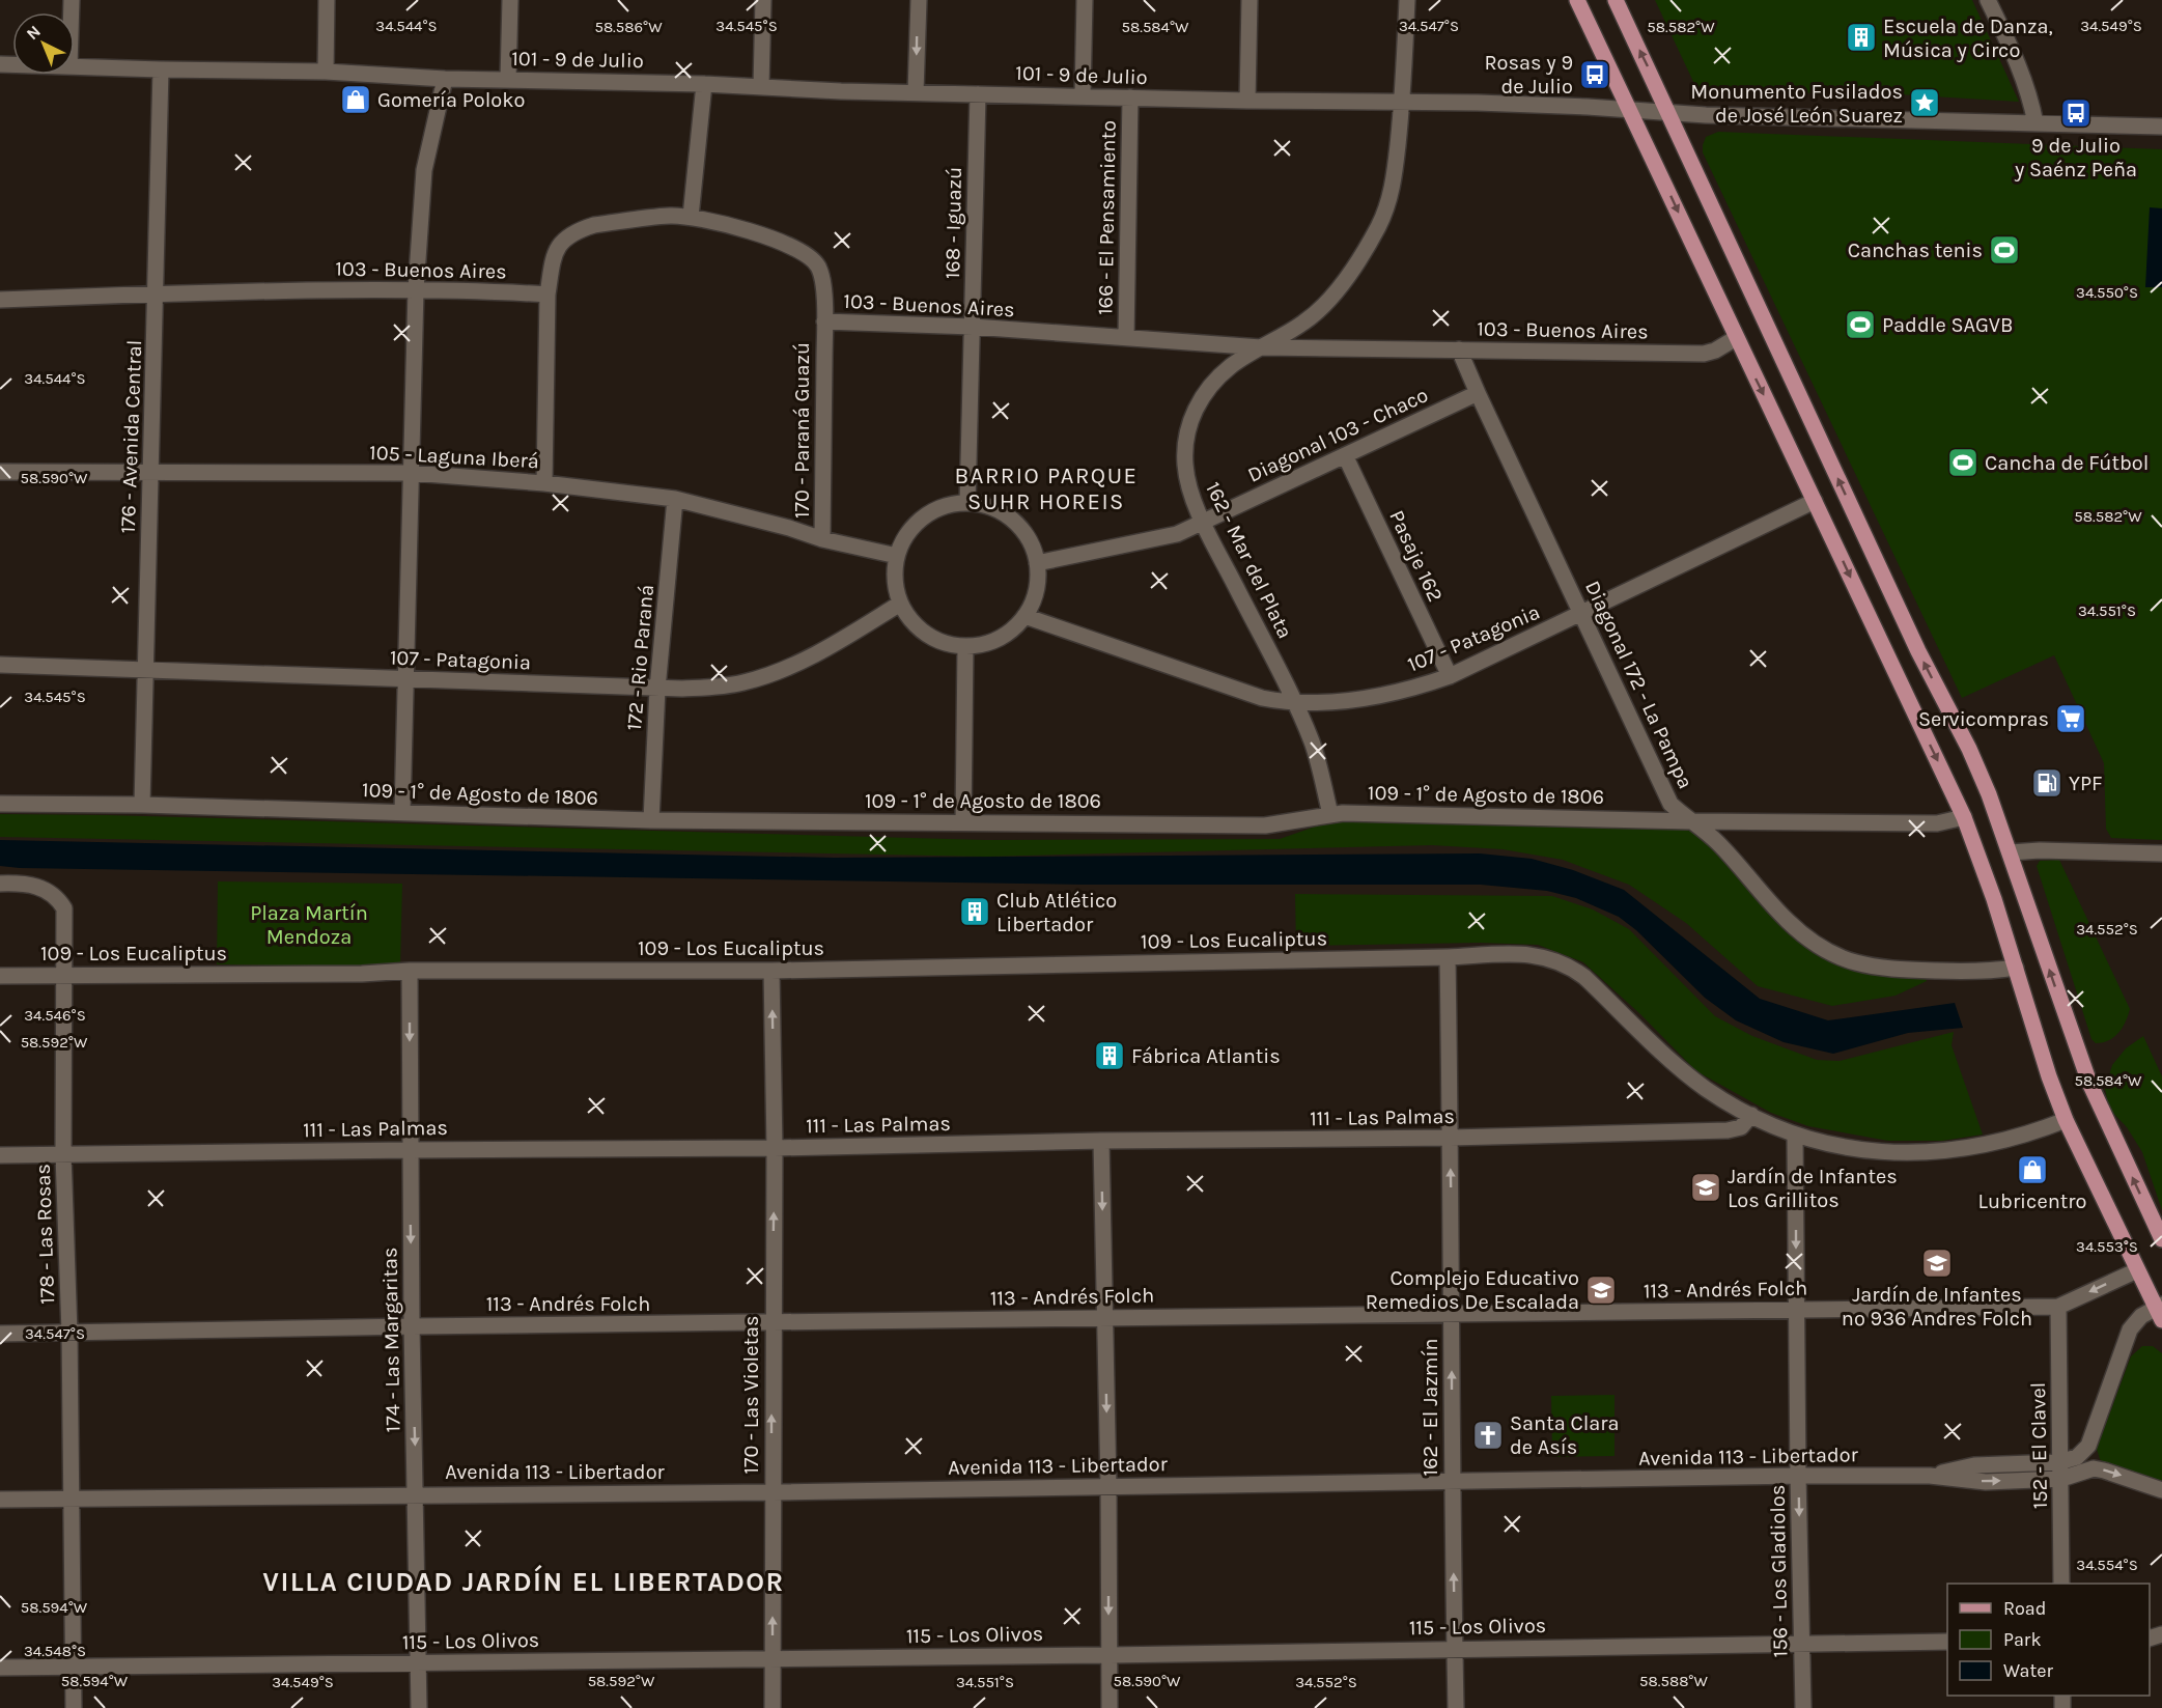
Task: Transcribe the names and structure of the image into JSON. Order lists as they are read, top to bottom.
{
  "streets": {
    "street": [
      "101 - 9 de Julio",
      "166 - El Pensamiento",
      "168 - Iguazú",
      "103 - Buenos Aires",
      "170 - Paraná Guazú",
      "Diagonal 103 - Chaco",
      "176 - Avenida Central",
      "105 - Laguna Iberá",
      "Pasaje 162",
      "162 - Mar del Plata",
      "107 - Patagonia",
      "172 - Rio Paraná",
      "Diagonal 172 - La Pampa",
      "109 - 1° de Agosto de 1806",
      "109 - Los Eucaliptus",
      "111 - Las Palmas",
      "178 - Las Rosas",
      "113 - Andrés Folch",
      "174 - Las Margaritas",
      "170 - Las Violetas",
      "162 - El Jazmín",
      "152 - El Clavel",
      "Avenida 113 - Libertador",
      "156 - Los Gladiolos",
      "115 - Los Olivos"
    ]
  },
  "crossings": [
    ["101 - 9 de Julio", "166 - El Pensamiento"],
    ["101 - 9 de Julio", "168 - Iguazú"],
    ["101 - 9 de Julio", "176 - Avenida Central"],
    ["101 - 9 de Julio", "162 - Mar del Plata"],
    ["166 - El Pensamiento", "103 - Buenos Aires"],
    ["168 - Iguazú", "103 - Buenos Aires"],
    ["168 - Iguazú", "Diagonal 103 - Chaco"],
    ["168 - Iguazú", "105 - Laguna Iberá"],
    ["168 - Iguazú", "107 - Patagonia"],
    ["103 - Buenos Aires", "170 - Paraná Guazú"],
    ["103 - Buenos Aires", "176 - Avenida Central"],
    ["103 - Buenos Aires", "162 - Mar del Plata"],
    ["103 - Buenos Aires", "Diagonal 172 - La Pampa"],
    ["170 - Paraná Guazú", "105 - Laguna Iberá"],
    ["Diagonal 103 - Chaco", "105 - Laguna Iberá"],
    ["Diagonal 103 - Chaco", "Pasaje 162"],
    ["Diagonal 103 - Chaco", "162 - Mar del Plata"],
    ["Diagonal 103 - Chaco", "107 - Patagonia"],
    ["Diagonal 103 - Chaco", "Diagonal 172 - La Pampa"],
    ["176 - Avenida Central", "105 - Laguna Iberá"],
    ["176 - Avenida Central", "107 - Patagonia"],
    ["176 - Avenida Central", "109 - 1° de Agosto de 1806"],
    ["105 - Laguna Iberá", "107 - Patagonia"],
    ["105 - Laguna Iberá", "172 - Rio Paraná"],
    ["Pasaje 162", "107 - Patagonia"],
    ["162 - Mar del Plata", "107 - Patagonia"],
    ["162 - Mar del Plata", "109 - 1° de Agosto de 1806"],
    ["107 - Patagonia", "172 - Rio Paraná"],
    ["107 - Patagonia", "Diagonal 172 - La Pampa"],
    ["172 - Rio Paraná", "109 - 1° de Agosto de 1806"],
    ["Diagonal 172 - La Pampa", "109 - 1° de Agosto de 1806"],
    ["109 - Los Eucaliptus", "111 - Las Palmas"],
    ["109 - Los Eucaliptus", "178 - Las Rosas"],
    ["109 - Los Eucaliptus", "174 - Las Margaritas"],
    ["109 - Los Eucaliptus", "170 - Las Violetas"],
    ["109 - Los Eucaliptus", "162 - El Jazmín"],
    ["109 - Los Eucaliptus", "156 - Los Gladiolos"],
    ["111 - Las Palmas", "178 - Las Rosas"],
    ["111 - Las Palmas", "174 - Las Margaritas"],
    ["111 - Las Palmas", "170 - Las Violetas"],
    ["111 - Las Palmas", "162 - El Jazmín"],
    ["178 - Las Rosas", "113 - Andrés Folch"],
    ["178 - Las Rosas", "Avenida 113 - Libertador"],
    ["178 - Las Rosas", "115 - Los Olivos"],
    ["113 - Andrés Folch", "174 - Las Margaritas"],
    ["113 - Andrés Folch", "170 - Las Violetas"],
    ["113 - Andrés Folch", "162 - El Jazmín"],
    ["113 - Andrés Folch", "152 - El Clavel"],
    ["113 - Andrés Folch", "156 - Los Gladiolos"],
    ["174 - Las Margaritas", "Avenida 113 - Libertador"],
    ["174 - Las Margaritas", "115 - Los Olivos"],
    ["170 - Las Violetas", "Avenida 113 - Libertador"],
    ["170 - Las Violetas", "115 - Los Olivos"],
    ["162 - El Jazmín", "Avenida 113 - Libertador"],
    ["162 - El Jazmín", "115 - Los Olivos"],
    ["152 - El Clavel", "Avenida 113 - Libertador"],
    ["Avenida 113 - Libertador", "156 - Los Gladiolos"],
    ["156 - Los Gladiolos", "115 - Los Olivos"]
  ],
  "one_way": [
    "174 - Las Margaritas",
    "170 - Las Violetas",
    "162 - El Jazmín",
    "156 - Los Gladiolos"
  ],
  "districts": ["BARRIO PARQUE SUHR HOREIS", "VILLA CIUDAD JARDÍN EL LIBERTADOR"],
  "parks": ["Plaza Martín Mendoza"],
  "places": {
    "building": ["Escuela de Danza, Música y Circo", "Club Atlético Libertador", "Fábrica Atlantis"],
    "bus stop": ["Rosas y 9 de Julio", "9 de Julio y Saénz Peña"],
    "shop": ["Gomería Poloko", "Lubricentro"],
    "place": ["Monumento Fusilados de José León Suarez"],
    "sports": ["Canchas tenis", "Paddle SAGVB", "Cancha de Fútbol"],
    "supermarket": ["Servicompras"],
    "fuel station": ["YPF"],
    "school or university": ["Jardín de Infantes Los Grillitos", "Jardín de Infantes nº 936 Andres Folch", "Complejo Educativo Remedios De Escalada"],
    "church": ["Santa Clara de Asís"]
  },
  "legend": ["Road", "Park", "Water"],
  "north": "top left",
  "coordinates": [
    "34.544°S",
    "34.545°S",
    "34.547°S",
    "34.549°S",
    "58.586°W",
    "58.584°W",
    "58.582°W",
    "34.550°S",
    "58.590°W",
    "34.551°S",
    "34.552°S",
    "34.546°S",
    "58.592°W",
    "34.553°S",
    "34.554°S",
    "58.594°W",
    "34.548°S",
    "58.588°W"
  ]
}
